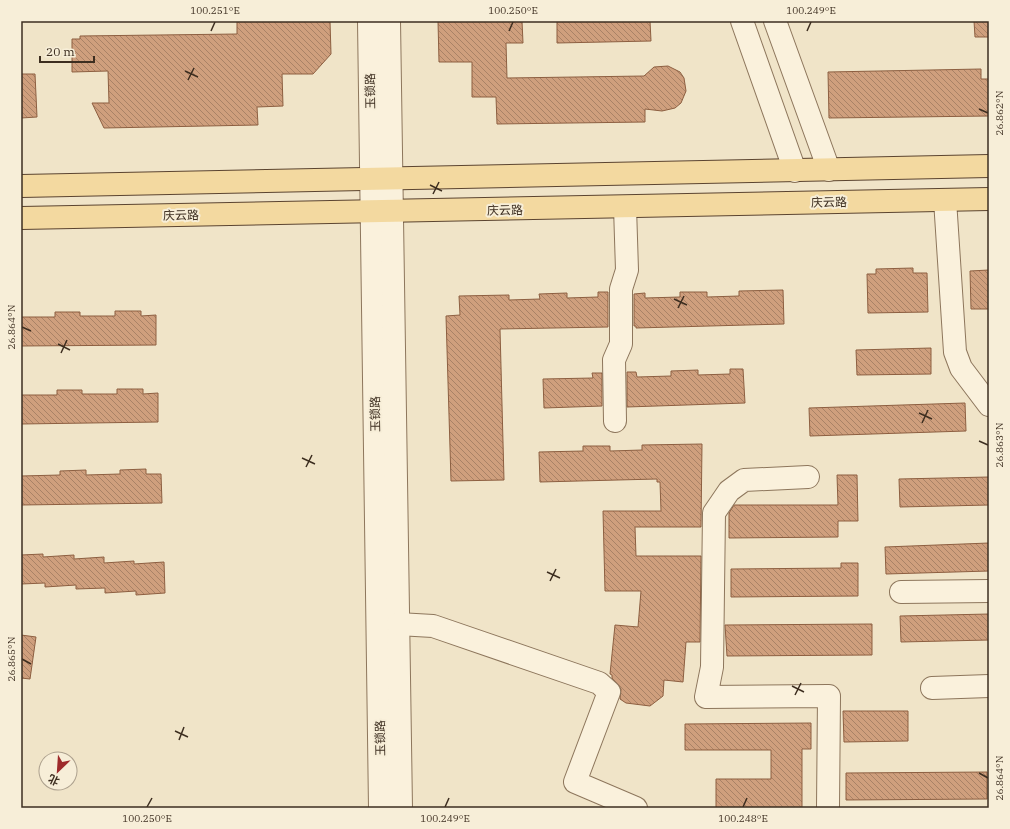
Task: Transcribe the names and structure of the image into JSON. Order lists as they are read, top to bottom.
{
  "streets": {
    "main road": ["庆云路"],
    "street": ["玉锁路"]
  },
  "crossings": [
    ["玉锁路", "庆云路"]
  ],
  "scale_bar": "20 m",
  "north": "bottom left",
  "coordinates": [
    "100.251°E",
    "100.250°E",
    "100.249°E",
    "26.862°N",
    "26.864°N",
    "26.863°N",
    "26.865°N",
    "100.248°E"
  ]
}
